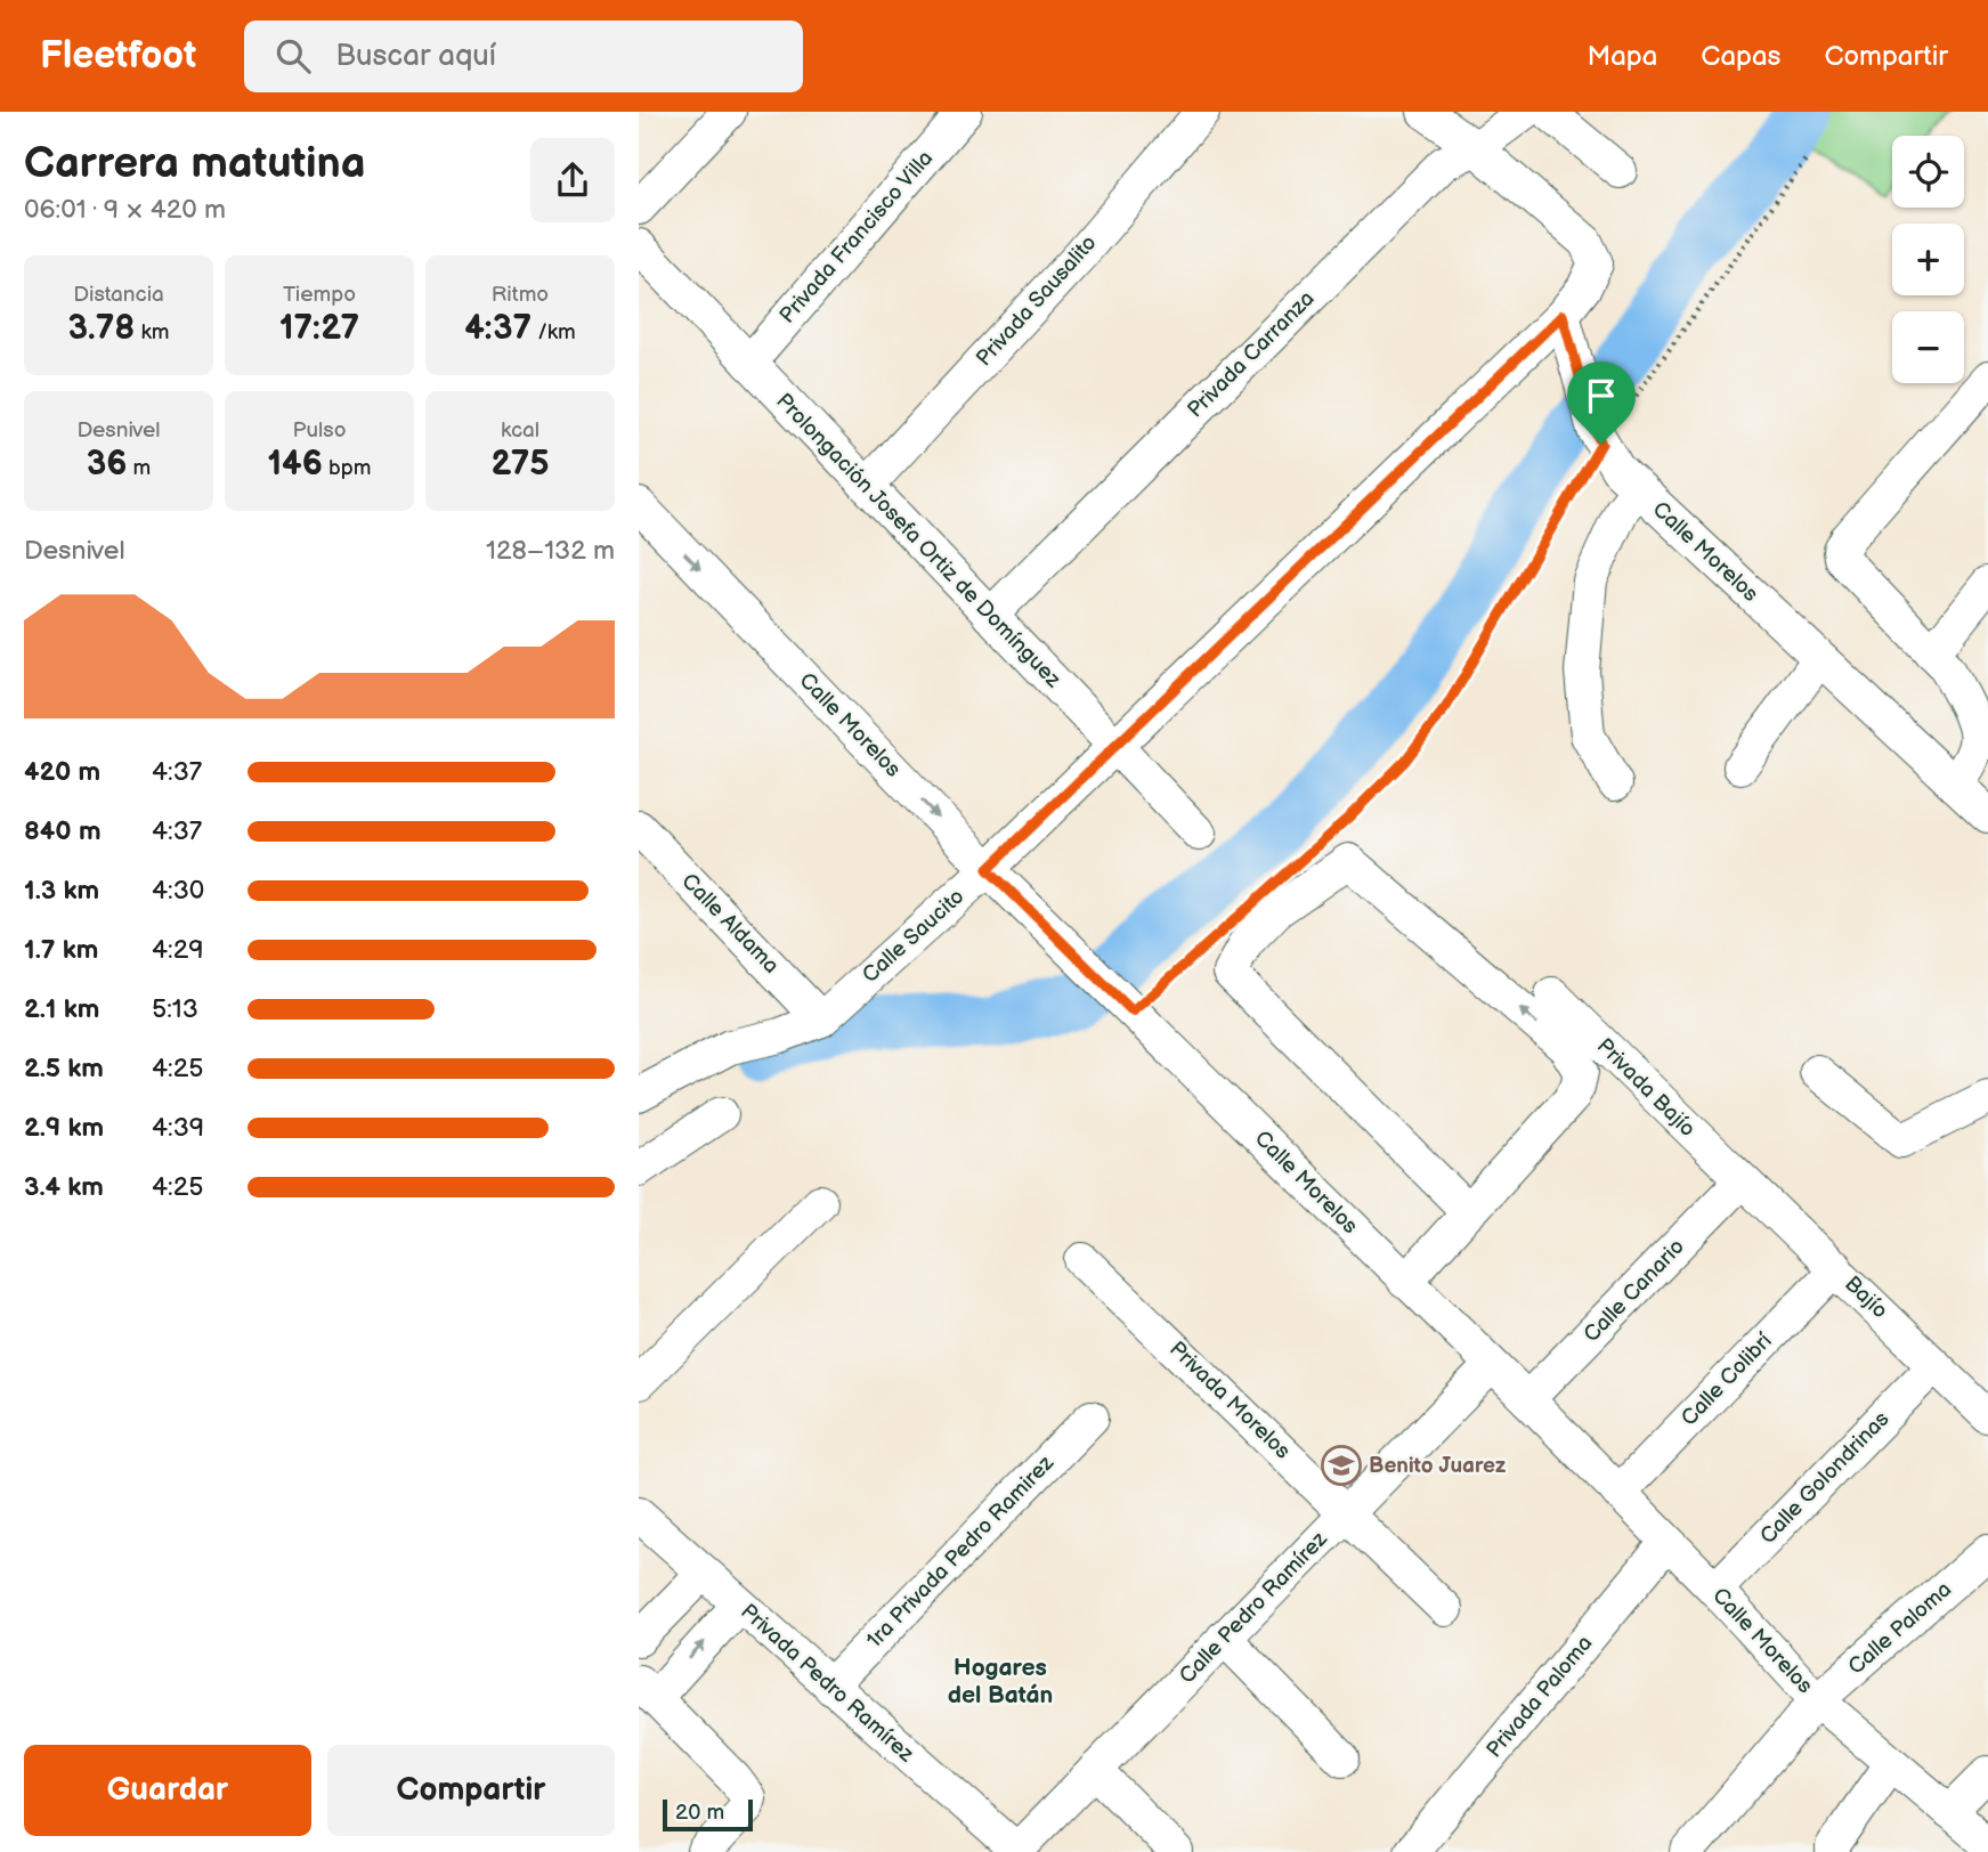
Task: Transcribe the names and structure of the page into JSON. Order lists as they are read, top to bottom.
{
  "streets": {
    "street": [
      "Privada Francisco Villa",
      "Privada Sausalito",
      "Privada Carranza",
      "Prolongación Josefa Ortiz de Domínguez",
      "Calle Morelos",
      "Calle Aldama",
      "Calle Saucito",
      "Privada Bajío",
      "Calle Canario",
      "Bajío",
      "Calle Colibrí",
      "Privada Morelos",
      "Calle Golondrinas",
      "1ra Privada Pedro Ramirez",
      "Calle Pedro Ramírez",
      "Calle Paloma",
      "Privada Pedro Ramírez",
      "Privada Paloma"
    ]
  },
  "crossings": [
    ["Privada Francisco Villa", "Prolongación Josefa Ortiz de Domínguez"],
    ["Privada Sausalito", "Prolongación Josefa Ortiz de Domínguez"],
    ["Privada Carranza", "Prolongación Josefa Ortiz de Domínguez"],
    ["Prolongación Josefa Ortiz de Domínguez", "Calle Saucito"],
    ["Calle Morelos", "Calle Saucito"],
    ["Calle Morelos", "Calle Canario"],
    ["Calle Morelos", "Calle Colibrí"],
    ["Calle Morelos", "Calle Golondrinas"],
    ["Calle Morelos", "Calle Pedro Ramírez"],
    ["Calle Morelos", "Calle Paloma"],
    ["Calle Morelos", "Privada Paloma"],
    ["Calle Aldama", "Calle Saucito"],
    ["Privada Bajío", "Calle Canario"],
    ["Privada Bajío", "Bajío"],
    ["Calle Canario", "Bajío"],
    ["Bajío", "Calle Colibrí"],
    ["Bajío", "Calle Golondrinas"],
    ["Privada Morelos", "Calle Pedro Ramírez"],
    ["1ra Privada Pedro Ramirez", "Privada Pedro Ramírez"],
    ["Calle Pedro Ramírez", "Privada Pedro Ramírez"]
  ],
  "districts": ["Hogares del Batán"],
  "places": {
    "school or university": ["Benito Juarez"]
  },
  "scale_bar": "20 m",
  "page": {
    "header": "Fleetfoot",
    "search": "Buscar aquí",
    "nav": ["Mapa", "Capas", "Compartir"],
    "heading": ["Carrera matutina", "06:01 · 9 × 420 m"],
    "map_buttons": ["+", "−"],
    "stats": [
      ["Distancia", "3.78 km"],
      ["Tiempo", "17:27"],
      ["Ritmo", "4:37 /km"],
      ["Desnivel", "36 m"],
      ["Pulso", "146 bpm"],
      ["kcal", "275"]
    ],
    "chart": ["Desnivel", "128–132 m"],
    "list": [
      {
        "name": "420 m",
        "note": "4:37"
      },
      {
        "name": "840 m",
        "note": "4:37"
      },
      {
        "name": "1.3 km",
        "note": "4:30"
      },
      {
        "name": "1.7 km",
        "note": "4:29"
      },
      {
        "name": "2.1 km",
        "note": "5:13"
      },
      {
        "name": "2.5 km",
        "note": "4:25"
      },
      {
        "name": "2.9 km",
        "note": "4:39"
      },
      {
        "name": "3.4 km",
        "note": "4:25"
      }
    ],
    "buttons": ["Guardar", "Compartir"],
    "scale": "20 m"
  }
}
